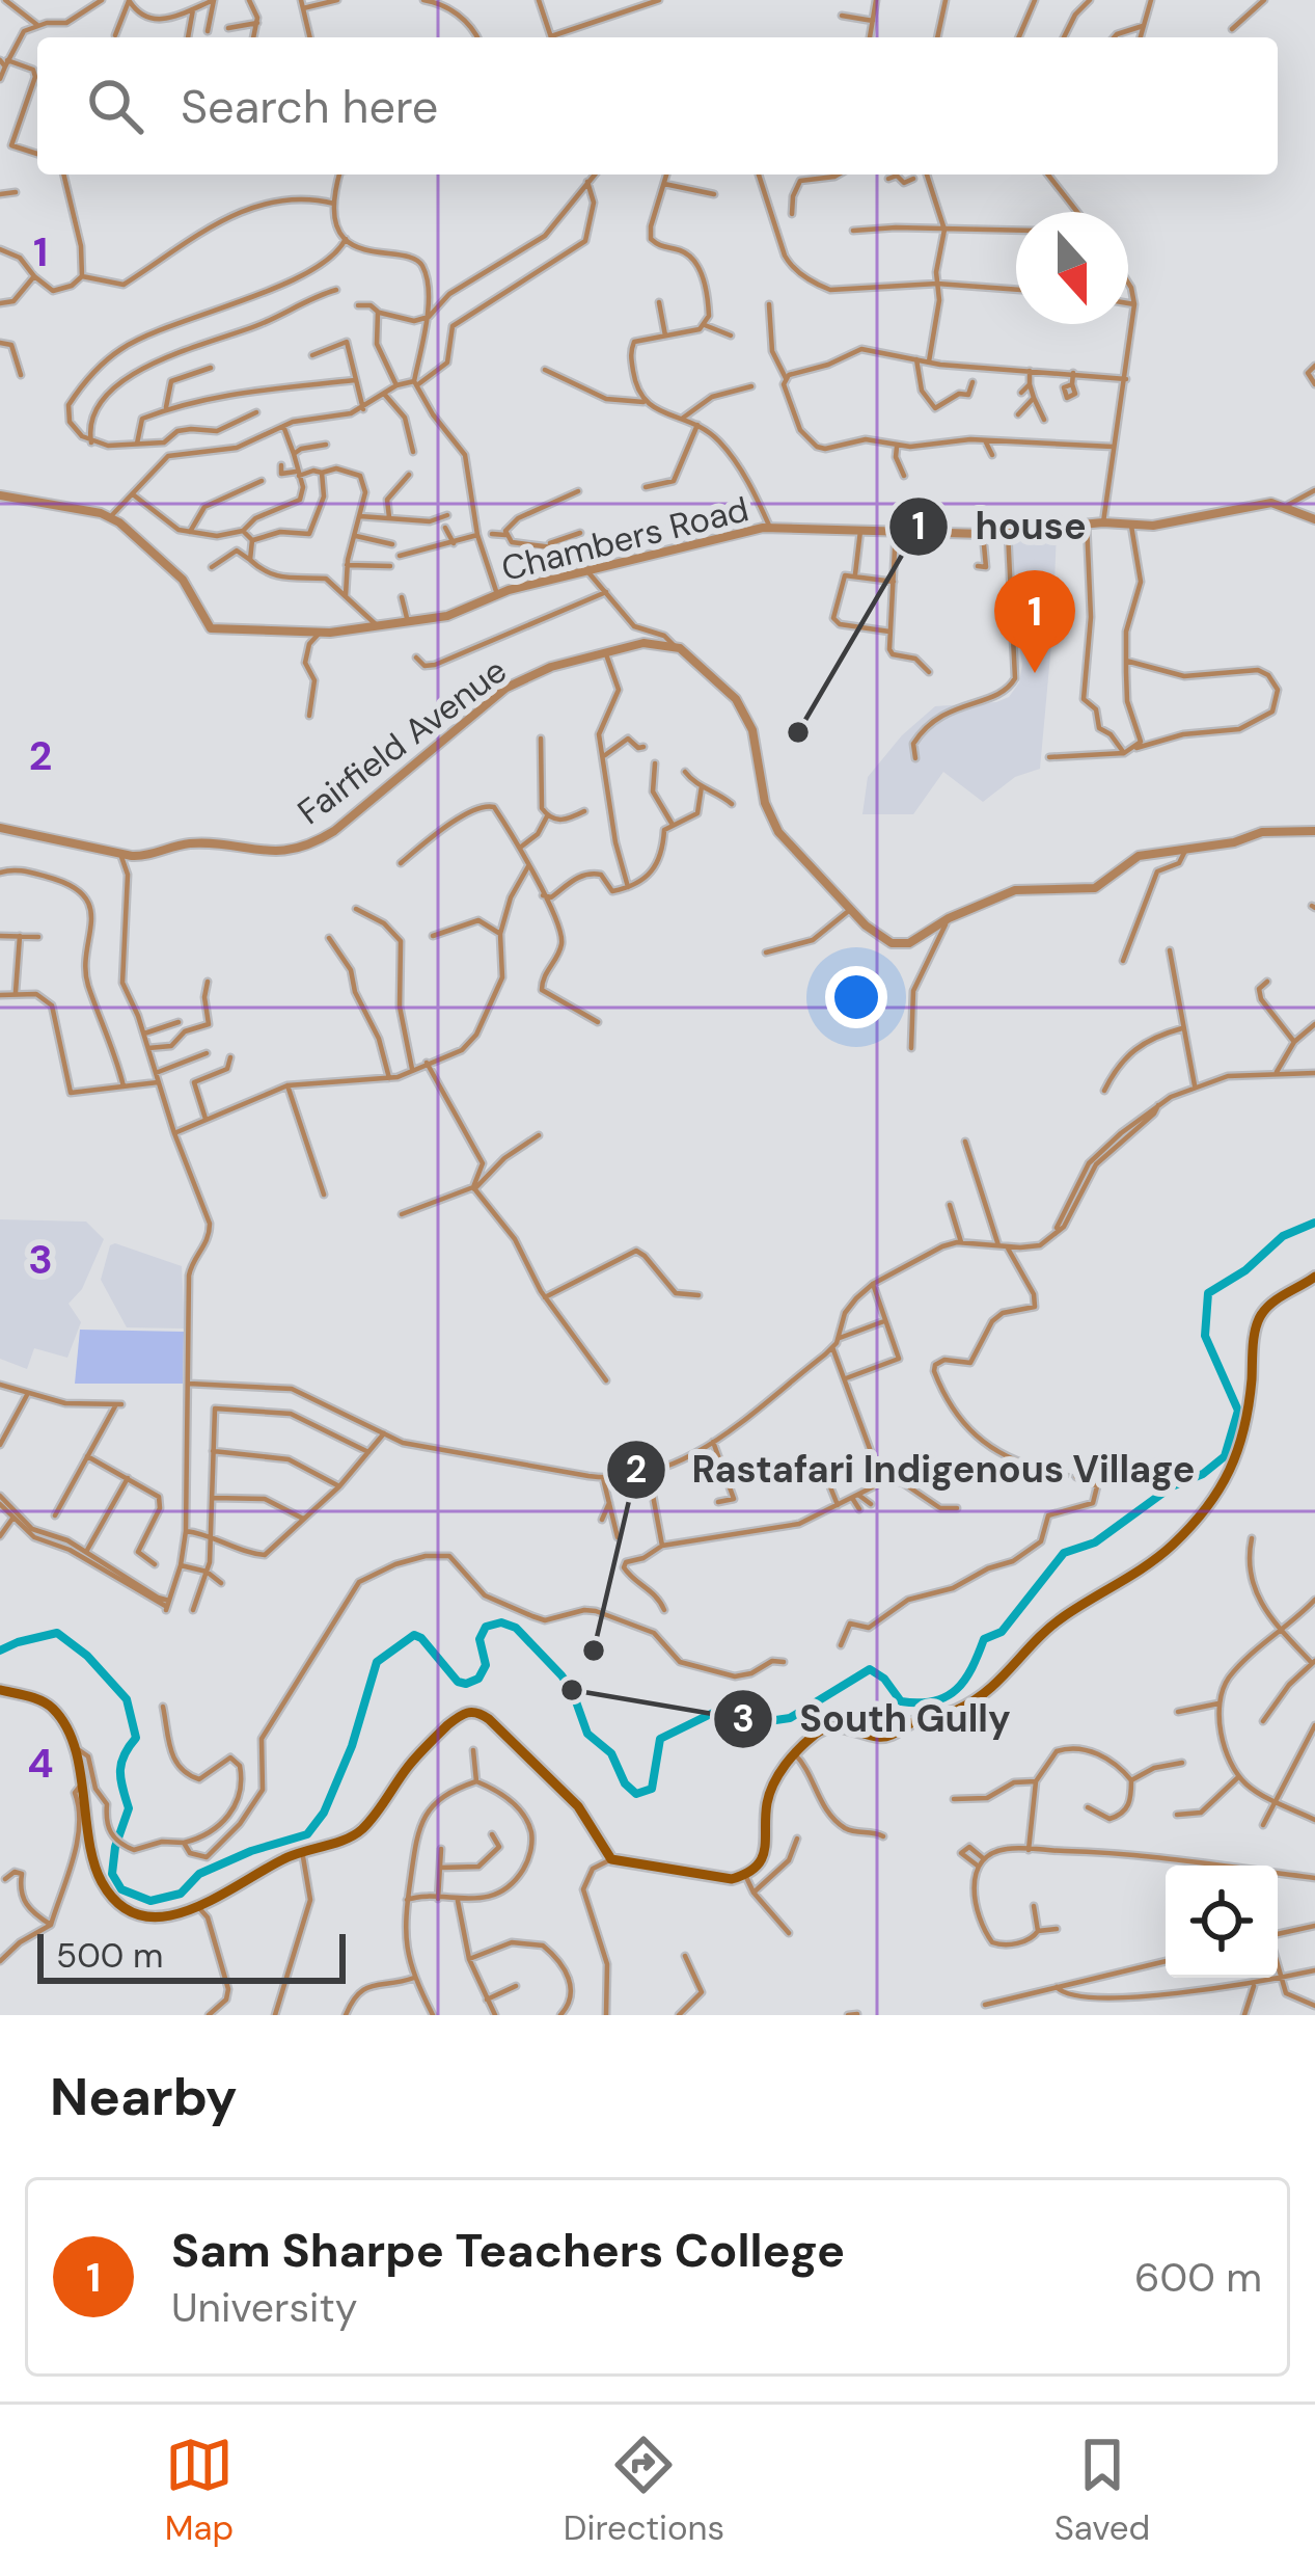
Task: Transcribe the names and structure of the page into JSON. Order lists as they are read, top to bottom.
{
  "streets": {
    "street": ["Chambers Road", "Fairfield Avenue"]
  },
  "places": ["house", "Rastafari Indigenous Village", "South Gully"],
  "scale_bar": "500 m",
  "north": "bottom",
  "page": {
    "search": "Search here",
    "pins": "1",
    "scale": "500 m",
    "heading": "Nearby",
    "list": [
      {
        "mark": "1",
        "name": "Sam Sharpe Teachers College",
        "note": "University",
        "value": "600 m"
      }
    ],
    "nav": ["Map", "Directions", "Saved"]
  },
  "grid": {
    "rows": [
      "1",
      "2",
      "3",
      "4"
    ]
  }
}
